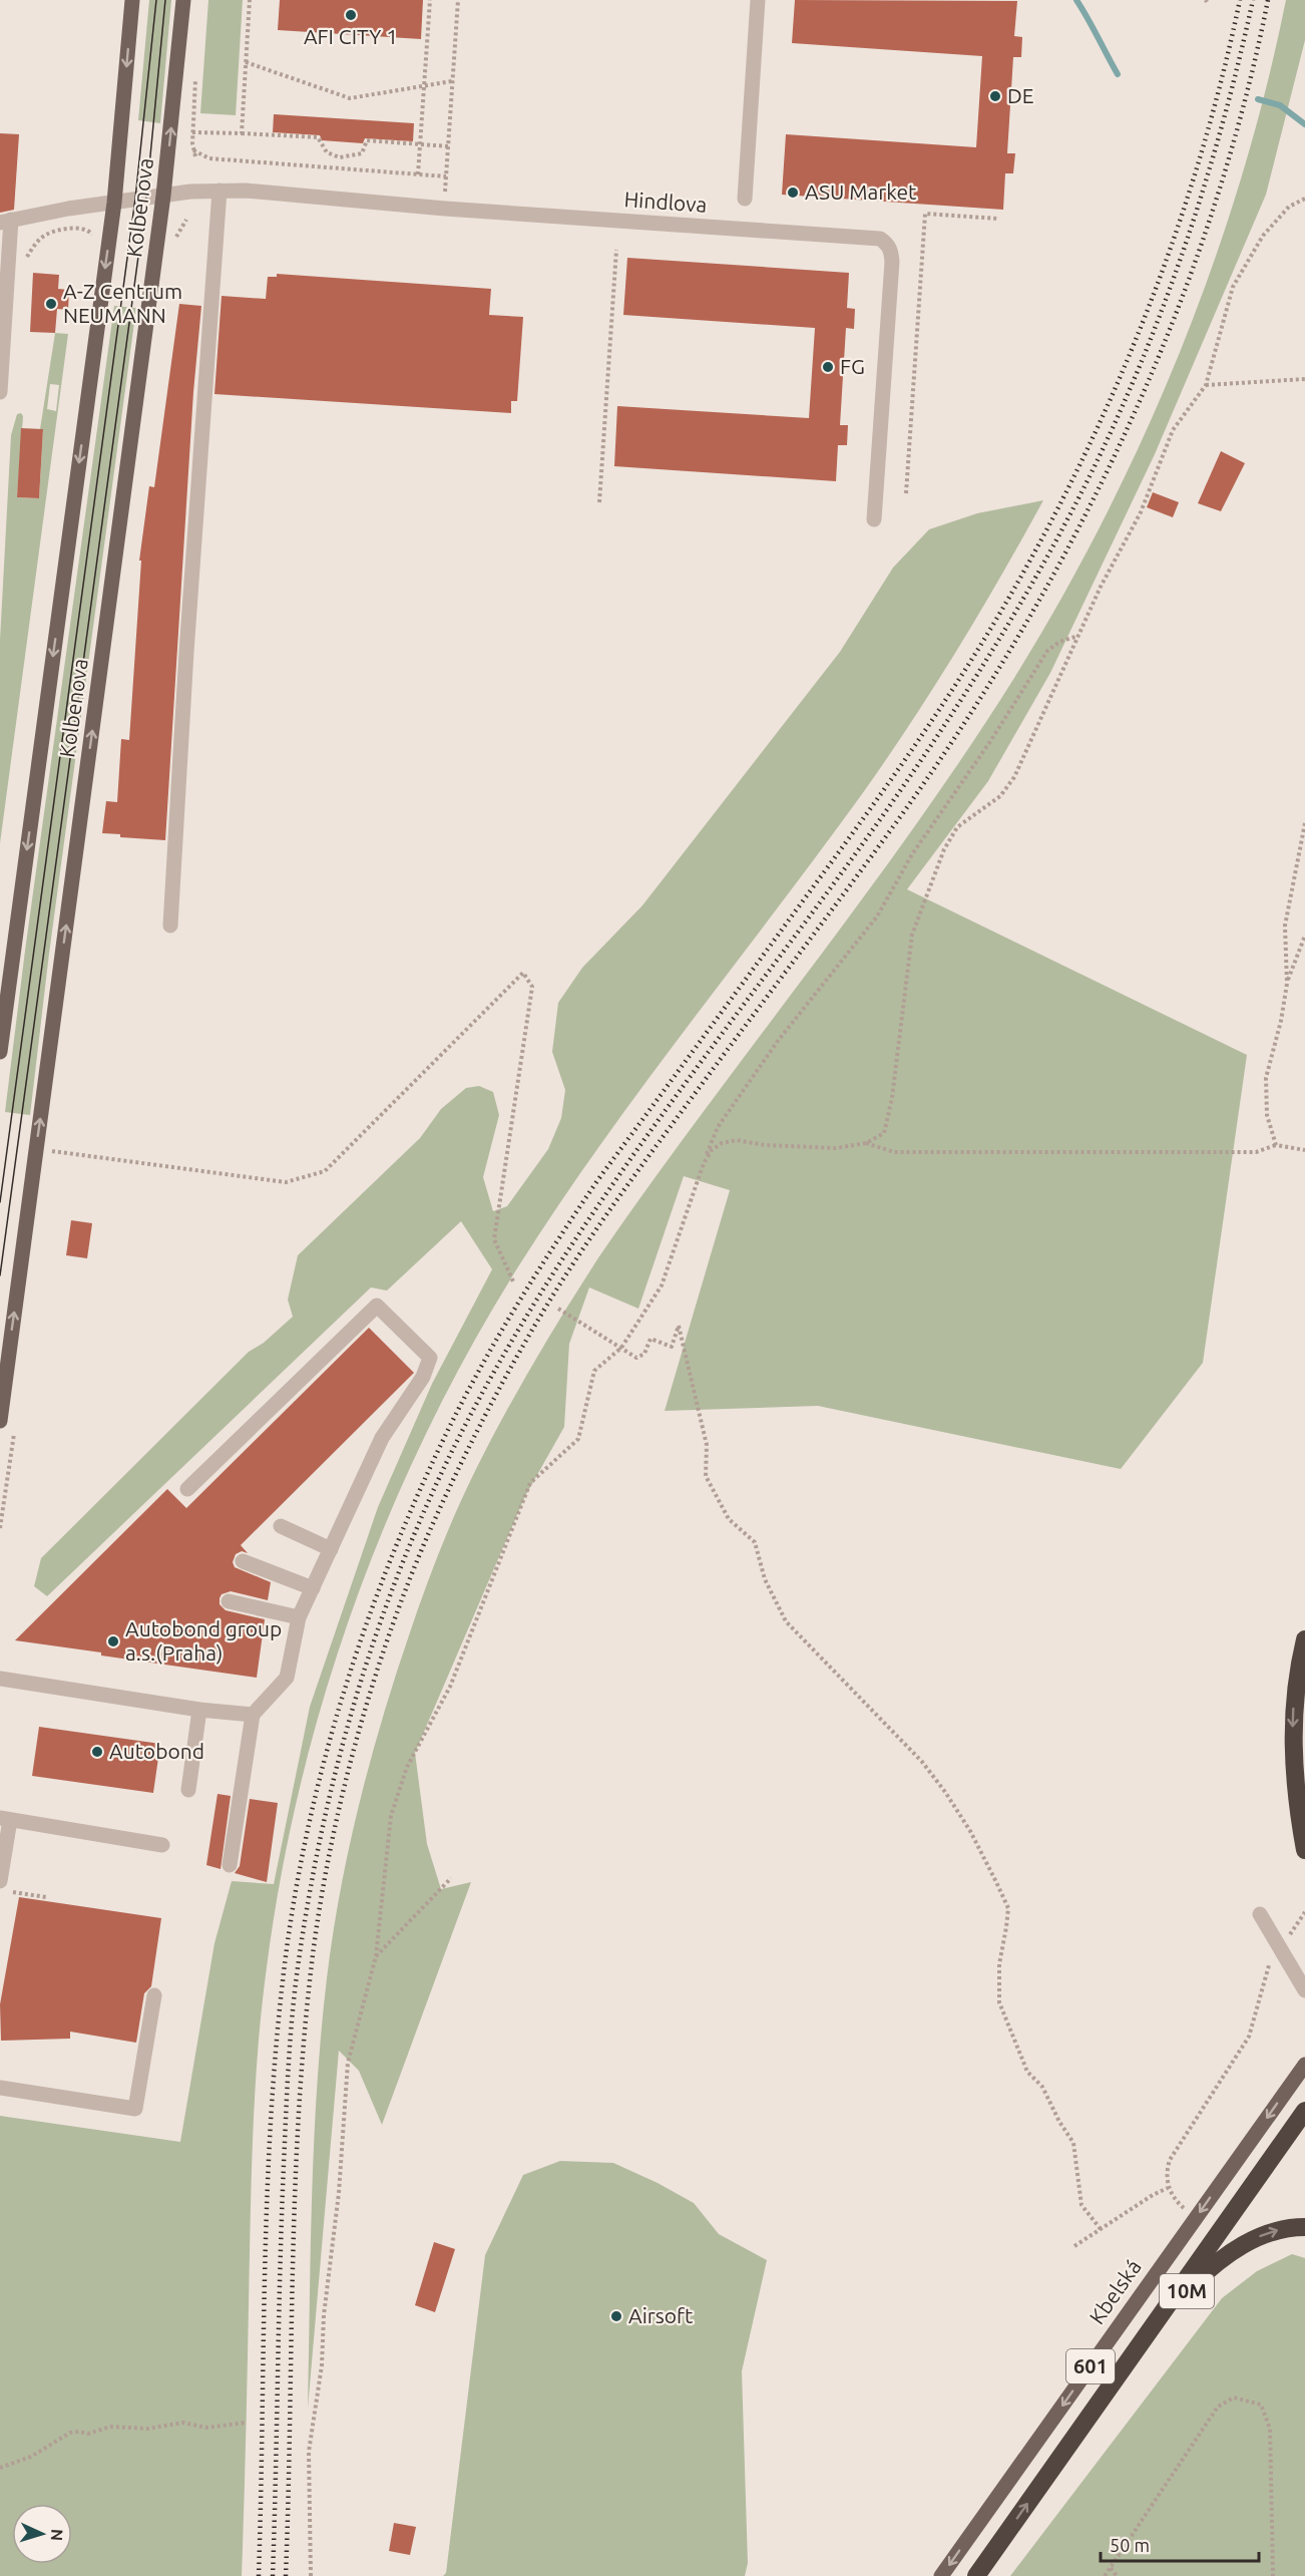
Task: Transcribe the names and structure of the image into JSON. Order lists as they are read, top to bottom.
{
  "streets": {
    "highway": ["10M", "601"],
    "main road": ["Kolbenova", "Kbelská"],
    "street": ["Hindlova"]
  },
  "crossings": [
    ["Hindlova", "Kolbenova"],
    ["10M", "601"]
  ],
  "one_way": ["Kbelská"],
  "places": [
    "AFI CITY 1",
    "DE",
    "ASU Market",
    "A-Z Centrum NEUMANN",
    "FG",
    "Autobond group a.s.(Praha)",
    "Autobond",
    "Airsoft"
  ],
  "scale_bar": "50 m",
  "north": "right"
}
